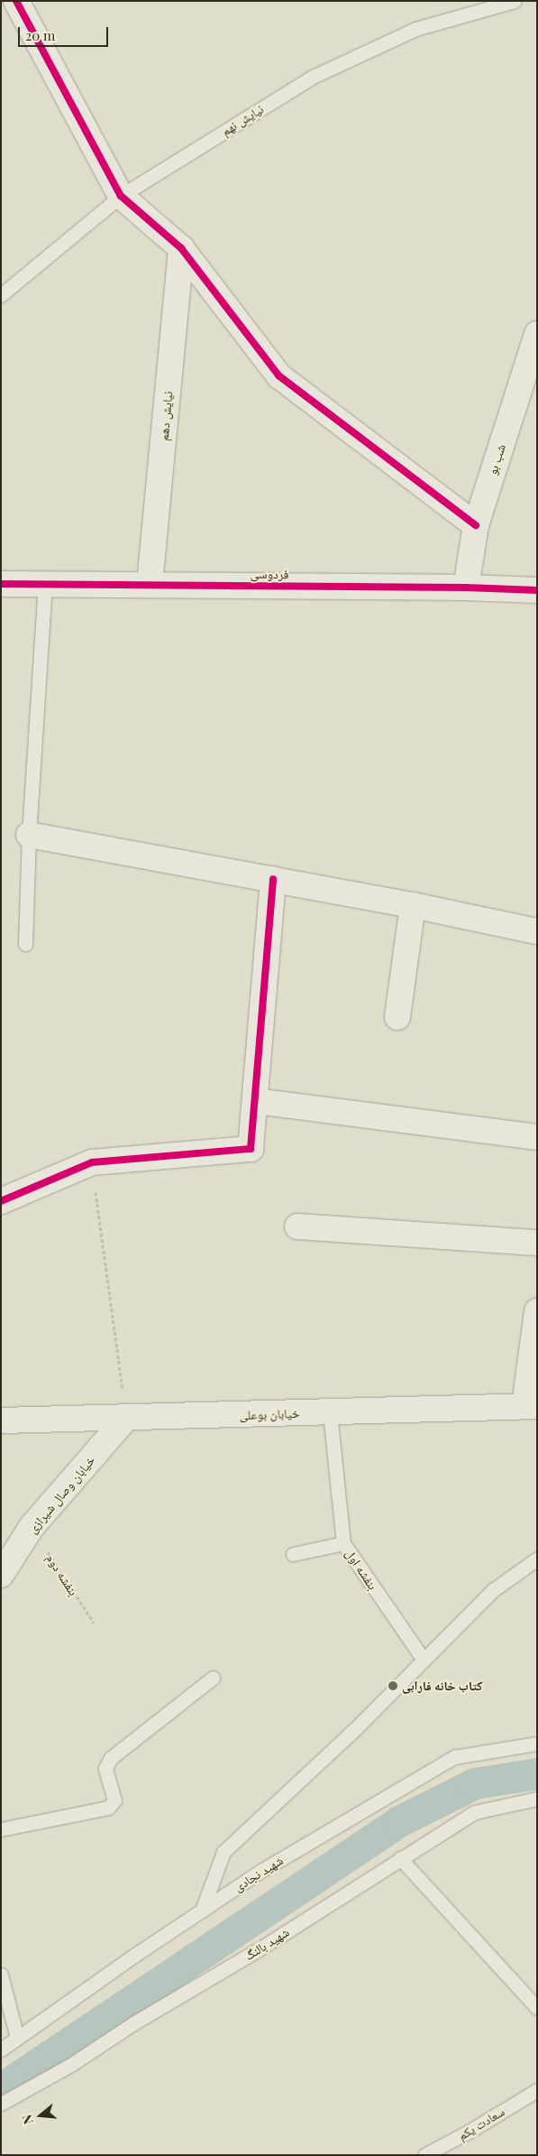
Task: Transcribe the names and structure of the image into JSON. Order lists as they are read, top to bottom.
{
  "streets": {
    "street": [
      "نیایش دهم",
      "شب بو",
      "فردوسی",
      "خیابان بوعلی",
      "خیابان وصال شیرازی"
    ],
    "lane": [
      "نیایش نهم",
      "بنفشه اول",
      "شهید نجادی",
      "شهيد بالنگ",
      "سعادت یکم"
    ],
    "path": ["بنفشه دوم"]
  },
  "crossings": [
    ["نیایش دهم", "فردوسی"],
    ["شب بو", "فردوسی"],
    ["خیابان بوعلی", "خیابان وصال شیرازی"],
    ["خیابان بوعلی", "بنفشه اول"],
    ["خیابان وصال شیرازی", "بنفشه دوم"]
  ],
  "places": ["کتاب خانه فارابی"],
  "scale_bar": "20 m",
  "north": "left"
}
